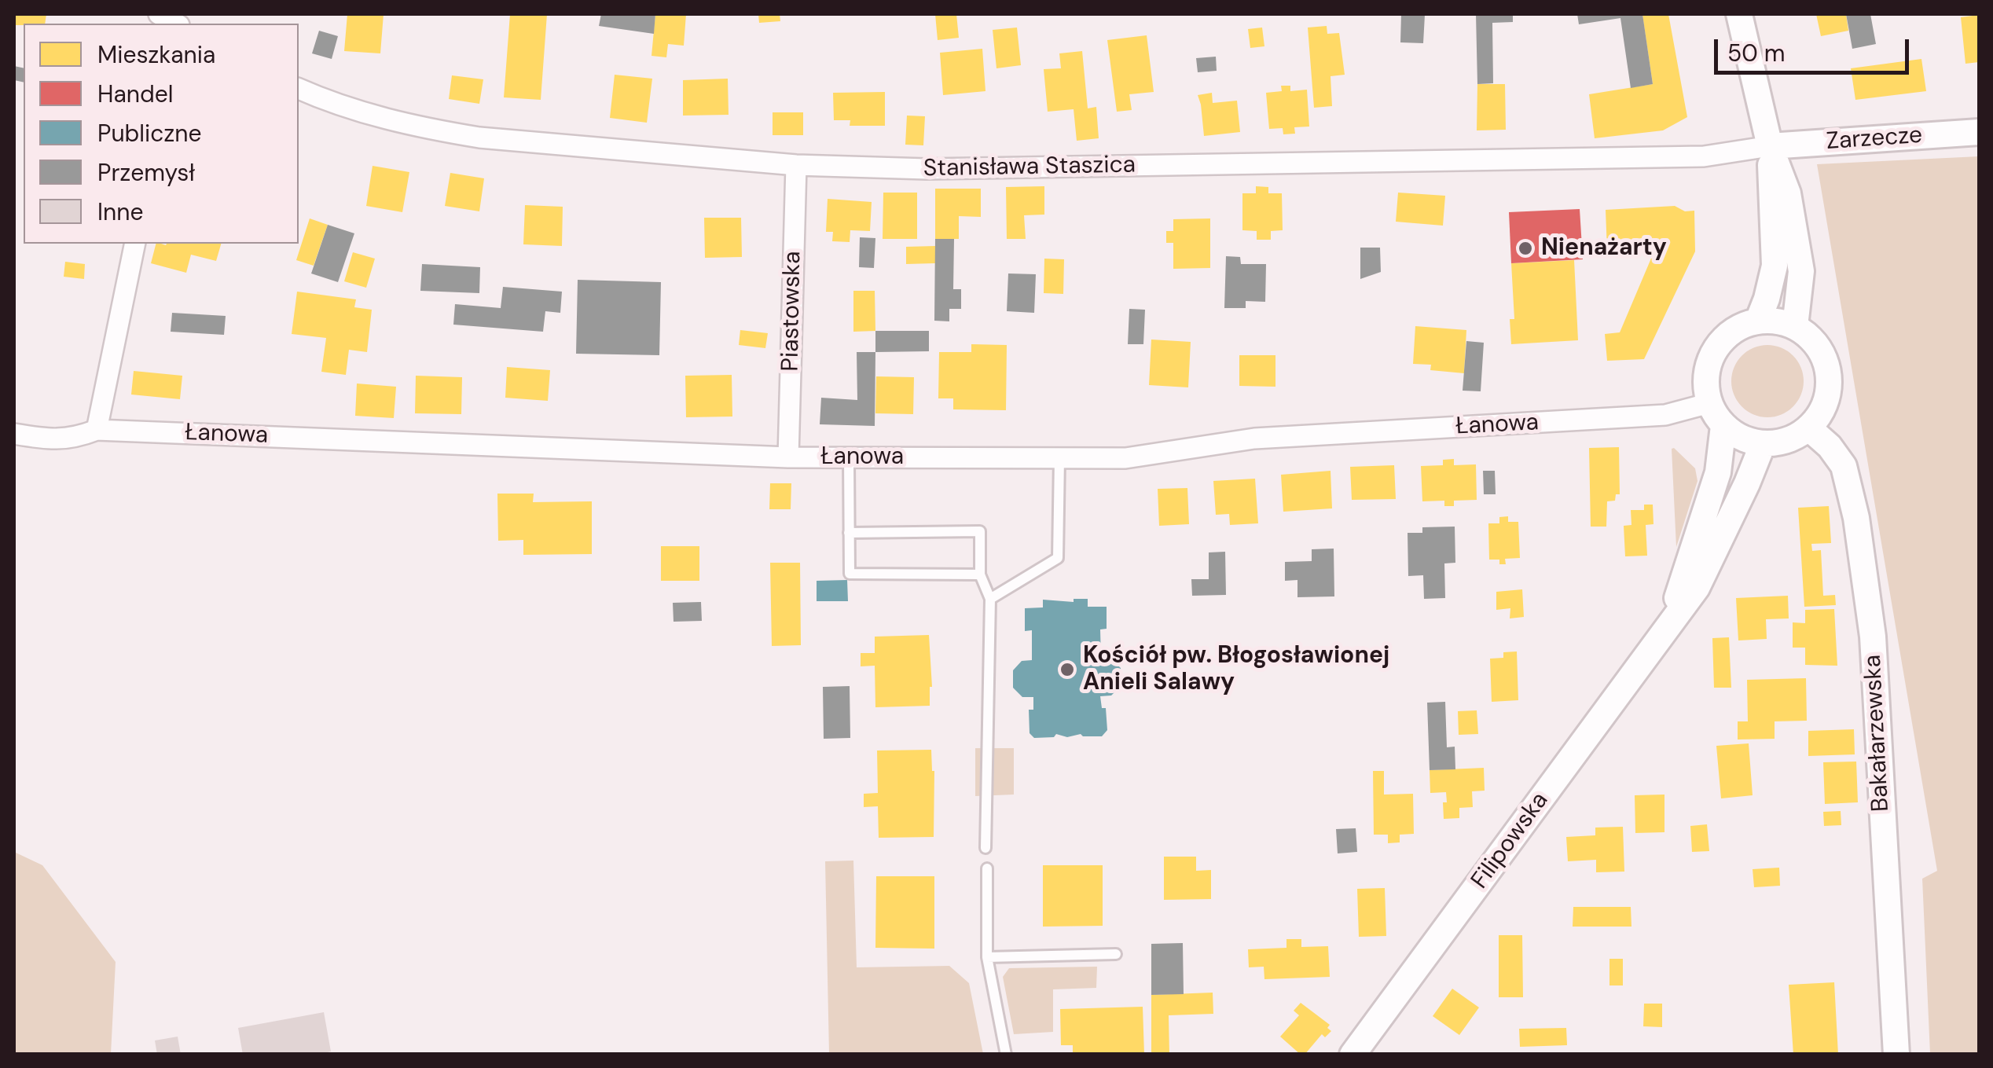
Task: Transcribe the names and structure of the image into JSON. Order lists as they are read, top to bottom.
{
  "streets": {
    "street": [
      "Zarzecze",
      "Stanisława Staszica",
      "Piastowska",
      "Łanowa",
      "Bakałarzewska",
      "Filipowska"
    ]
  },
  "crossings": [
    ["Zarzecze", "Stanisława Staszica"],
    ["Stanisława Staszica", "Piastowska"],
    ["Piastowska", "Łanowa"],
    ["Łanowa", "Bakałarzewska"],
    ["Łanowa", "Filipowska"],
    ["Bakałarzewska", "Filipowska"]
  ],
  "places": ["Nienażarty", "Kościół pw. Błogosławionej Anieli Salawy"],
  "legend": [
    "Mieszkania",
    "Handel",
    "Publiczne",
    "Przemysł",
    "Inne"
  ],
  "scale_bar": "50 m"
}
